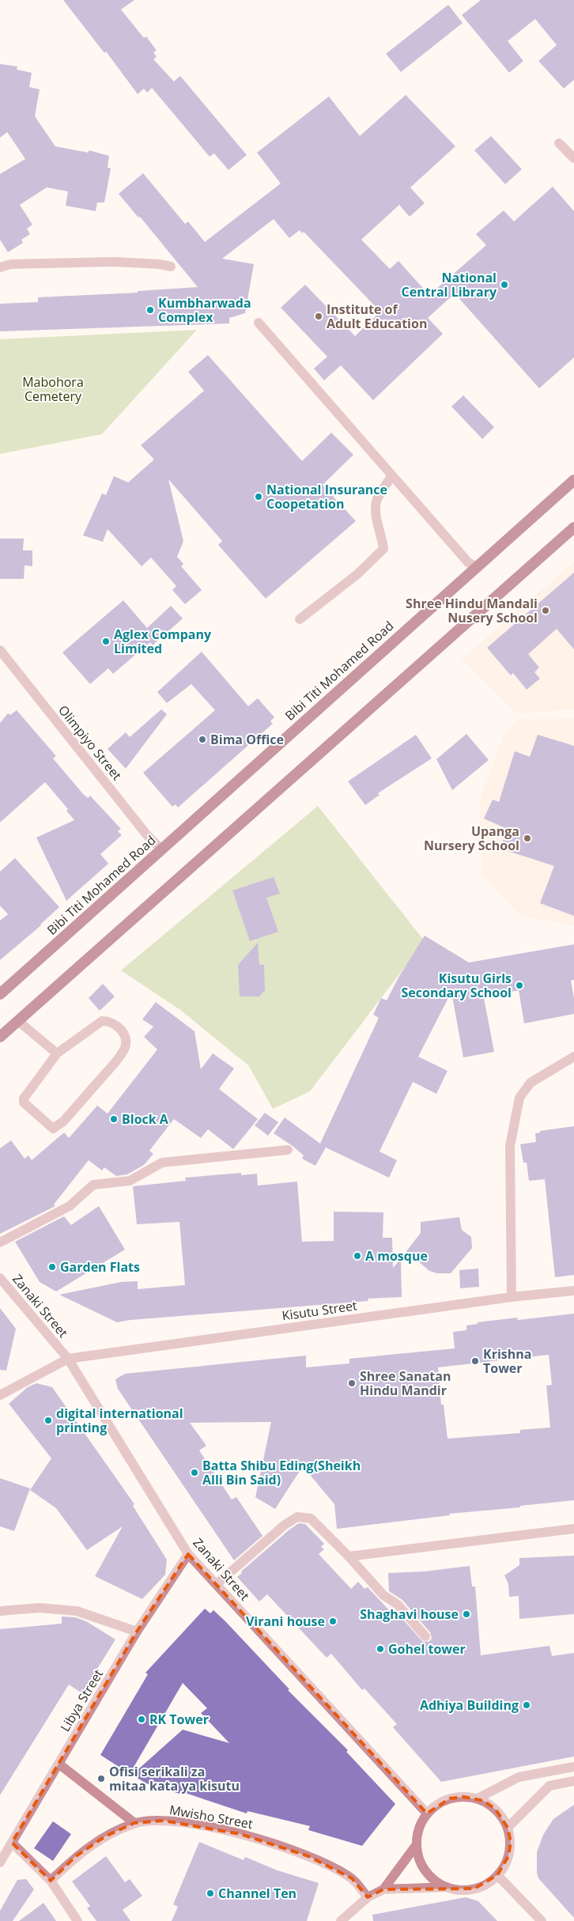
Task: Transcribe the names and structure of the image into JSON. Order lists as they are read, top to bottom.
{
  "streets": {
    "highway": ["Bibi Titi Mohamed Road"],
    "street": [
      "Olimpiyo Street",
      "Zanaki Street",
      "Kisutu Street",
      "Libya Street",
      "Mwisho Street"
    ]
  },
  "crossings": [
    ["Bibi Titi Mohamed Road", "Olimpiyo Street"],
    ["Zanaki Street", "Kisutu Street"],
    ["Zanaki Street", "Libya Street"]
  ],
  "parks": ["Mabohora Cemetery"],
  "places": [
    "National Central Library",
    "Kumbharwada Complex",
    "Institute of Adult Education",
    "National Insurance Coopetation",
    "Shree Hindu Mandali Nusery School",
    "Aglex Company Limited",
    "Bima Office",
    "Upanga Nursery School",
    "Kisutu Girls Secondary School",
    "Block A",
    "A mosque",
    "Garden Flats",
    "Krishna Tower",
    "Shree Sanatan Hindu Mandir",
    "digital international printing",
    "Batta Shibu Eding(Sheikh Alli Bin Said)",
    "Shaghavi house",
    "Virani house",
    "Gohel tower",
    "Adhiya Building",
    "RK Tower",
    "Ofisi serikali za mitaa kata ya kisutu",
    "Channel Ten"
  ]
}
